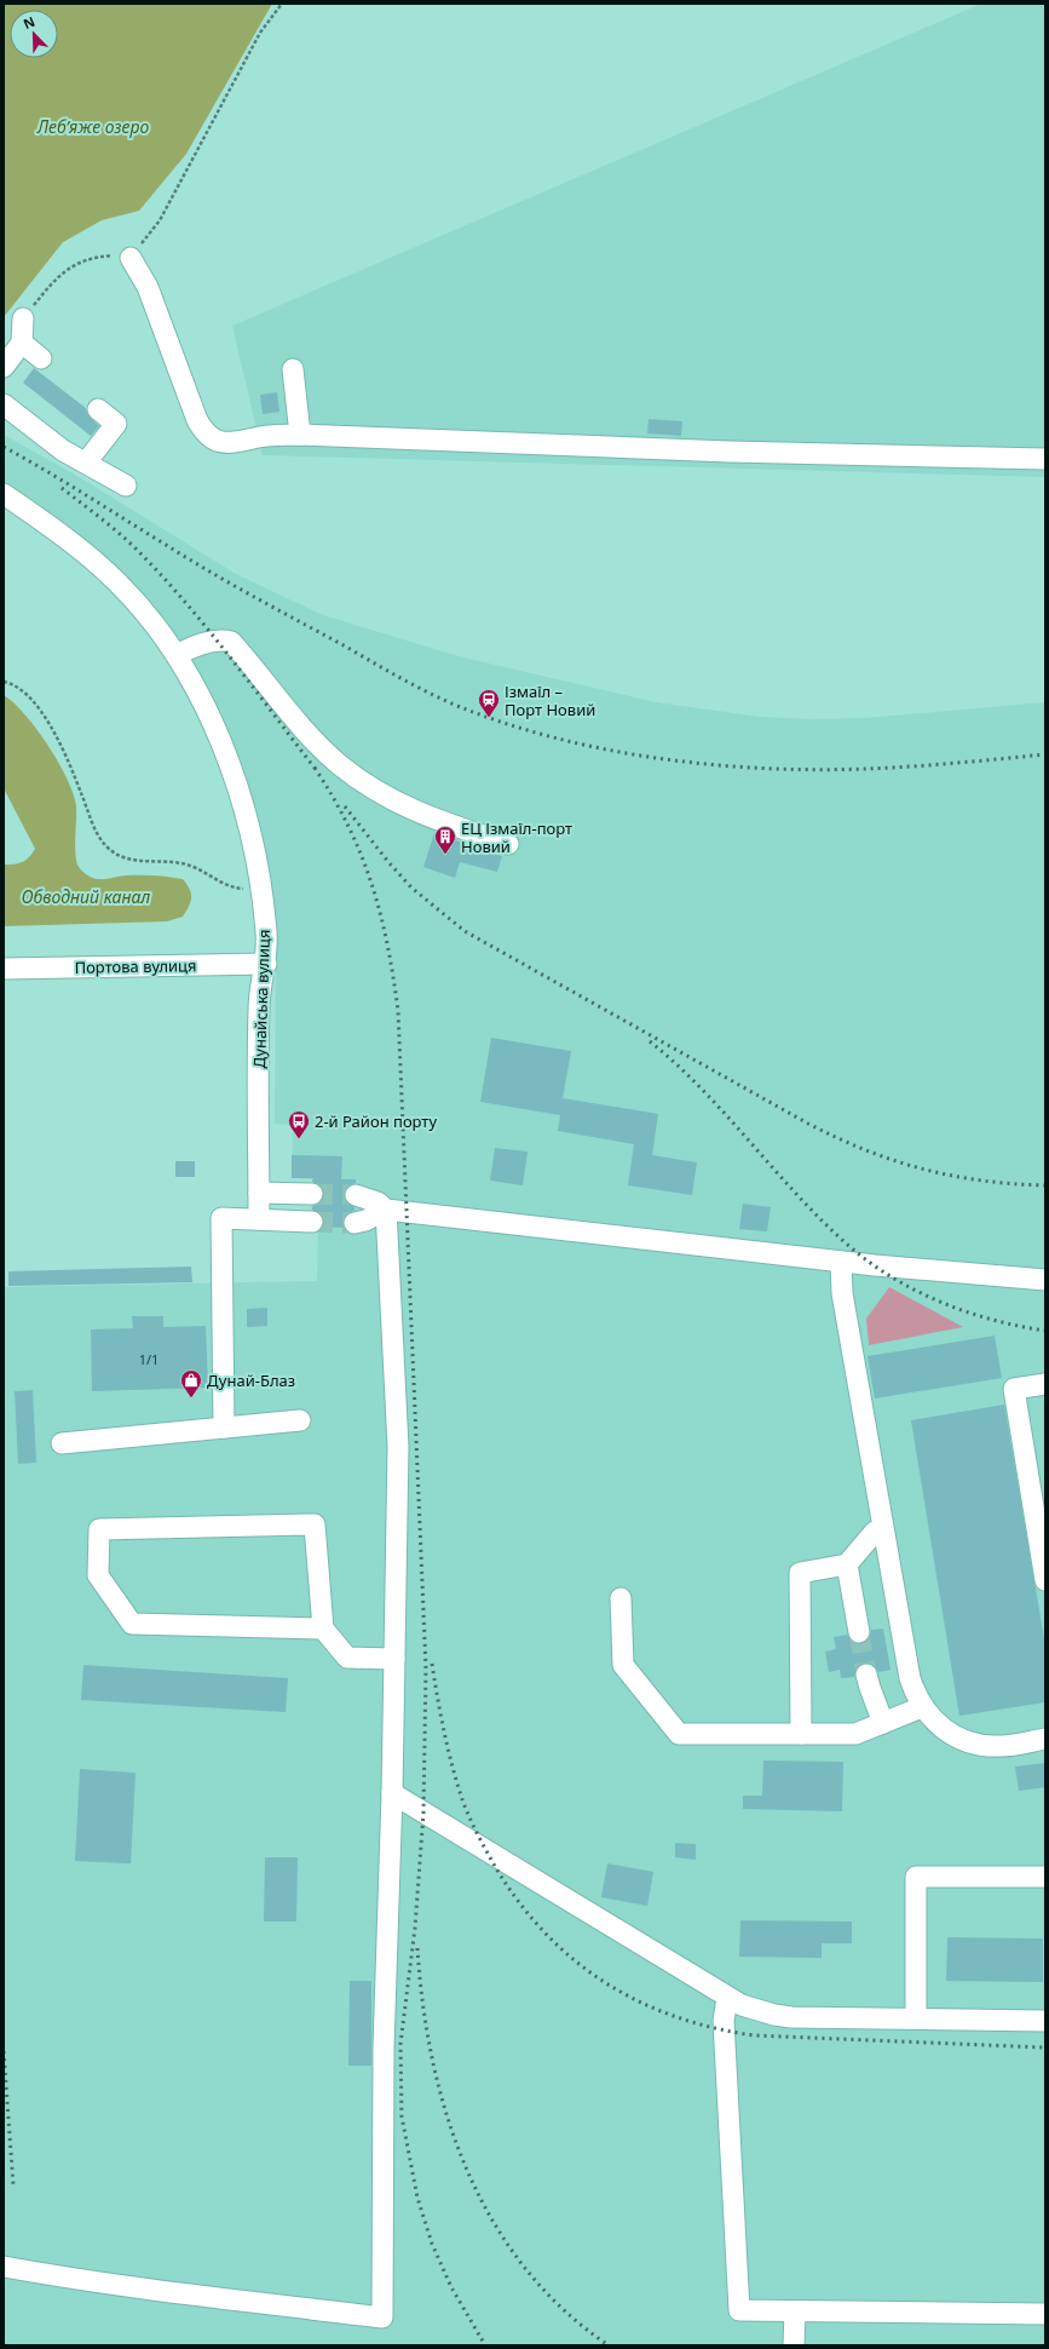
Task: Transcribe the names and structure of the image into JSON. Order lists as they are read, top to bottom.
{
  "streets": {
    "street": ["Портова вулиця", "Дунайська вулиця"]
  },
  "crossings": [
    ["Портова вулиця", "Дунайська вулиця"]
  ],
  "water": ["Леб’яже озеро", "Обводний канал"],
  "places": {
    "station": ["Ізмаїл – Порт Новий"],
    "building": ["ЕЦ Ізмаїл-порт Новий"],
    "bus stop": ["2-й Район порту"],
    "shop": ["Дунай-Блаз"]
  },
  "house_numbers": ["1/1"],
  "north": "top left"
}
